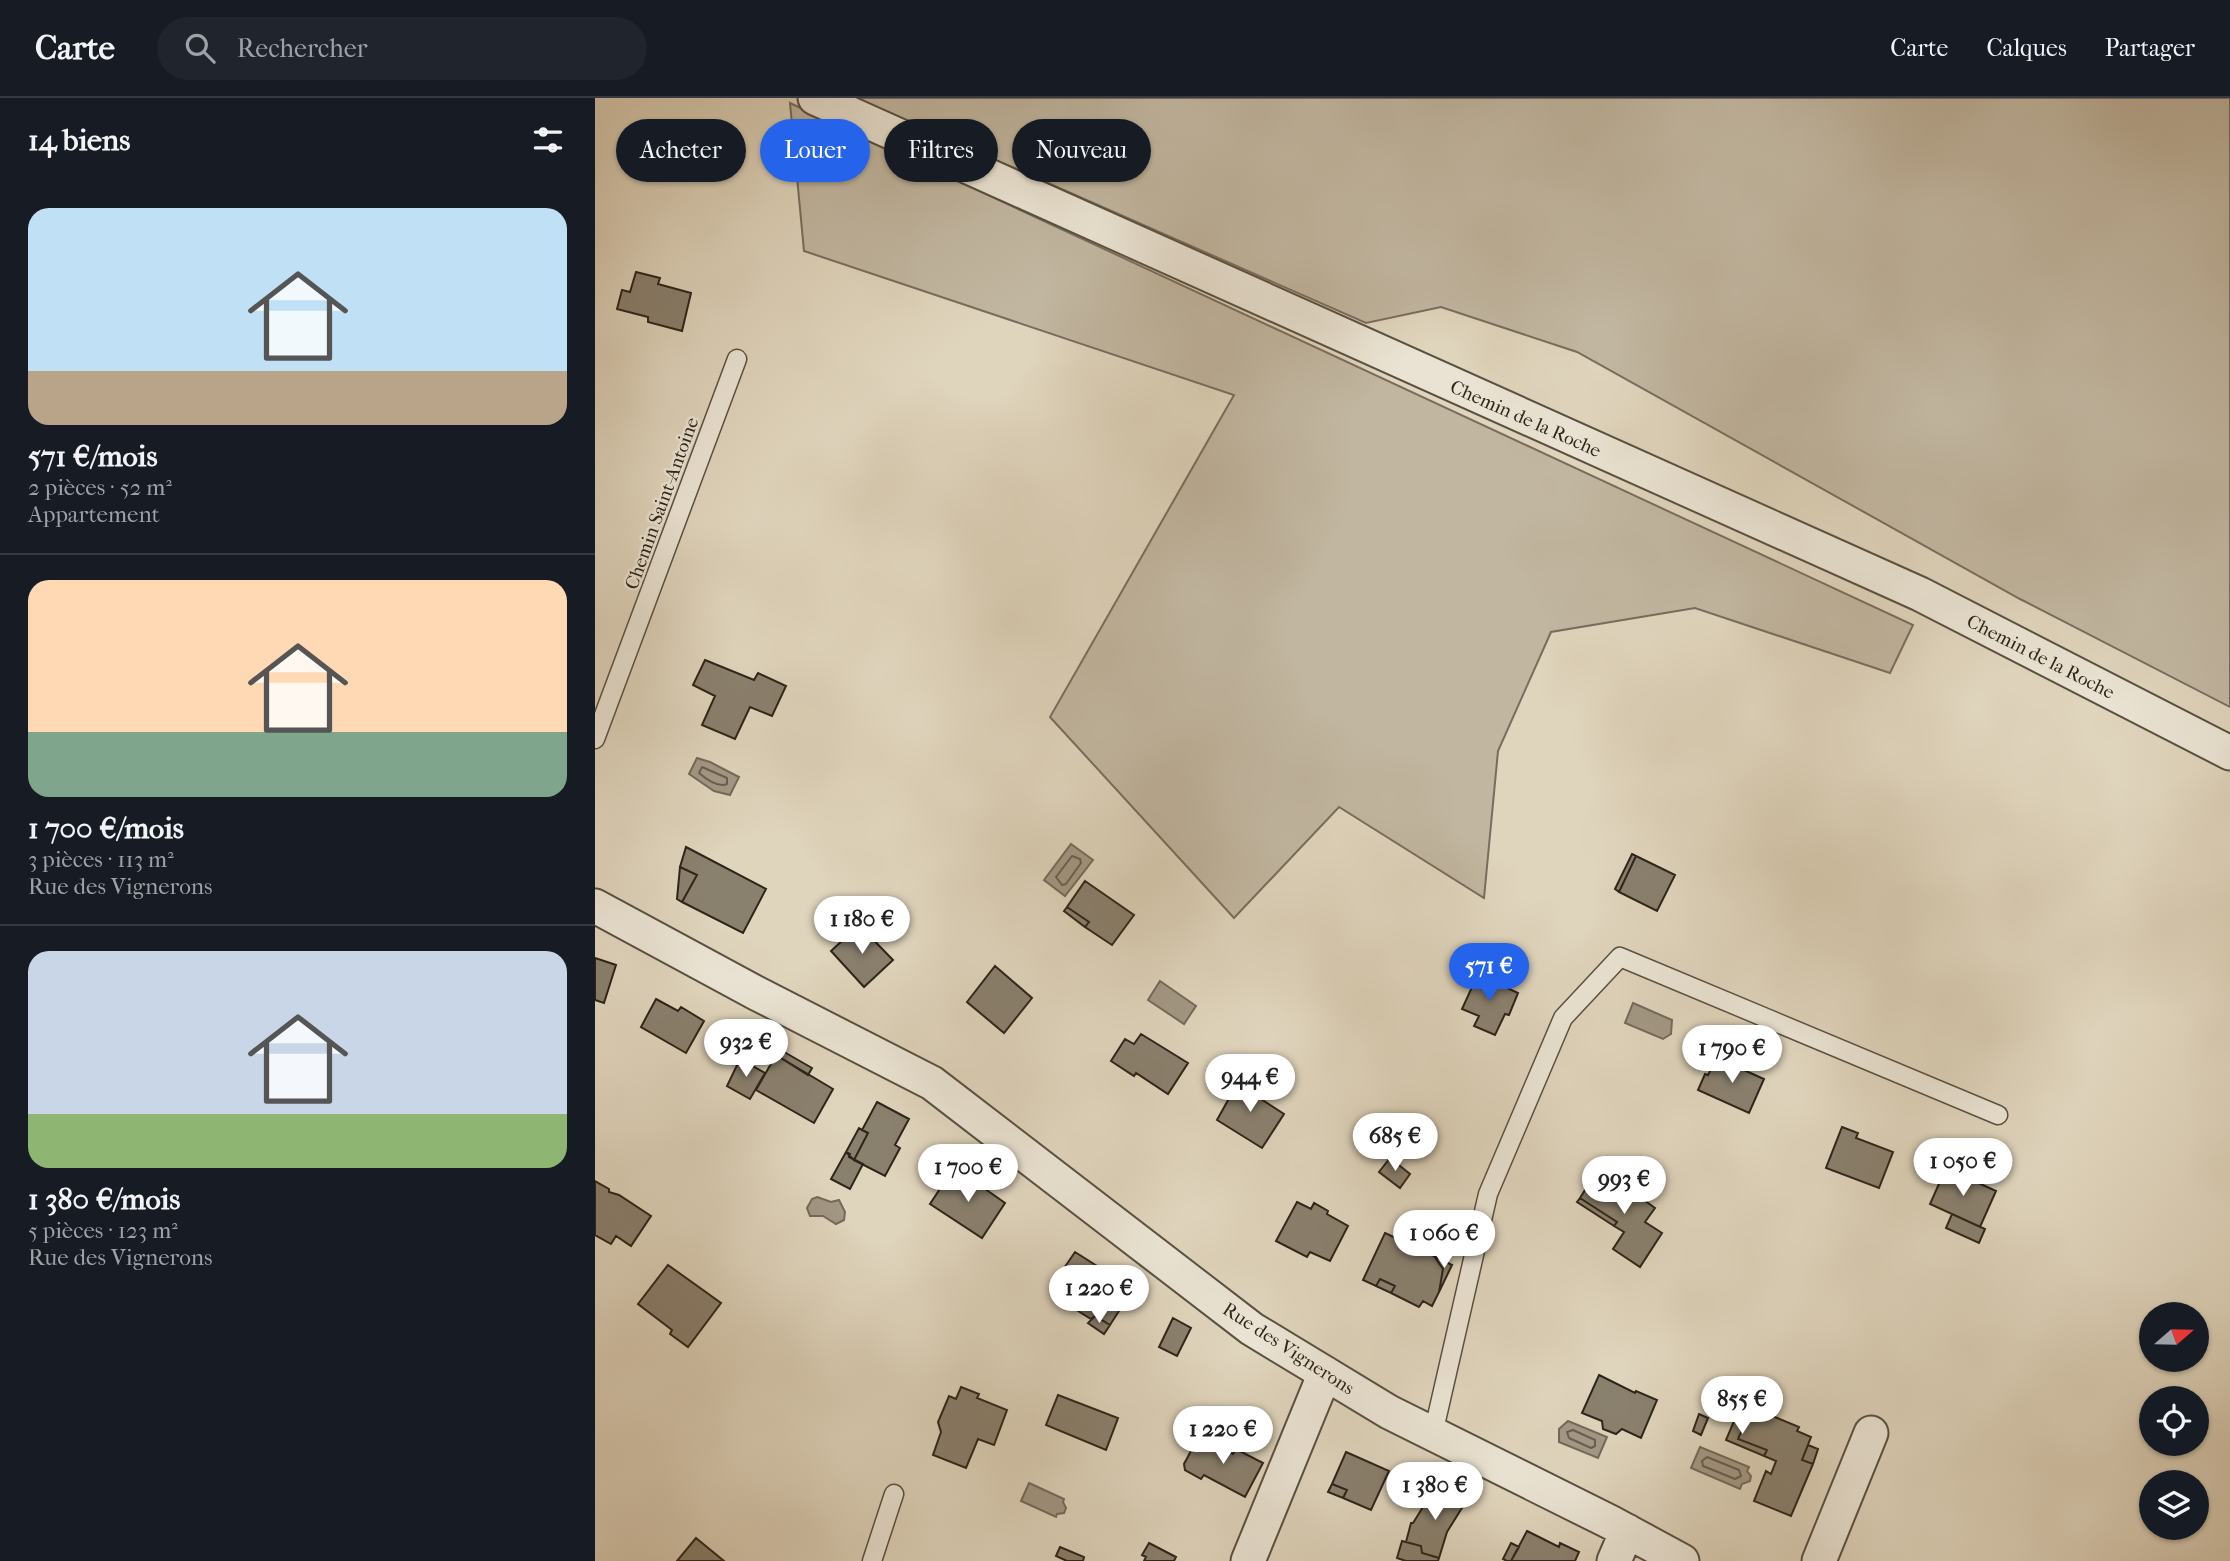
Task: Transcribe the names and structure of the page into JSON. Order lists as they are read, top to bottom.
{
  "streets": {
    "street": ["Chemin de la Roche", "Rue des Vignerons"],
    "lane": ["Chemin Saint-Antoine"]
  },
  "north": "right",
  "page": {
    "header": "Carte",
    "search": "Rechercher",
    "nav": ["Carte", "Calques", "Partager"],
    "heading": "14 biens",
    "chip": [
      "Acheter",
      "Louer",
      "Filtres",
      "Nouveau"
    ],
    "list": [
      {
        "name": "571 €/mois",
        "note": "2 pièces · 52 m² · Appartement"
      },
      {
        "name": "1 700 €/mois",
        "note": "3 pièces · 113 m² · Rue des Vignerons"
      },
      {
        "name": "1 380 €/mois",
        "note": "5 pièces · 123 m² · Rue des Vignerons"
      }
    ],
    "price": [
      "1 180 €",
      "571 €",
      "932 €",
      "1 790 €",
      "944 €",
      "685 €",
      "1 050 €",
      "1 700 €",
      "993 €",
      "1 060 €",
      "1 220 €",
      "855 €",
      "1 220 €",
      "1 380 €"
    ]
  }
}
